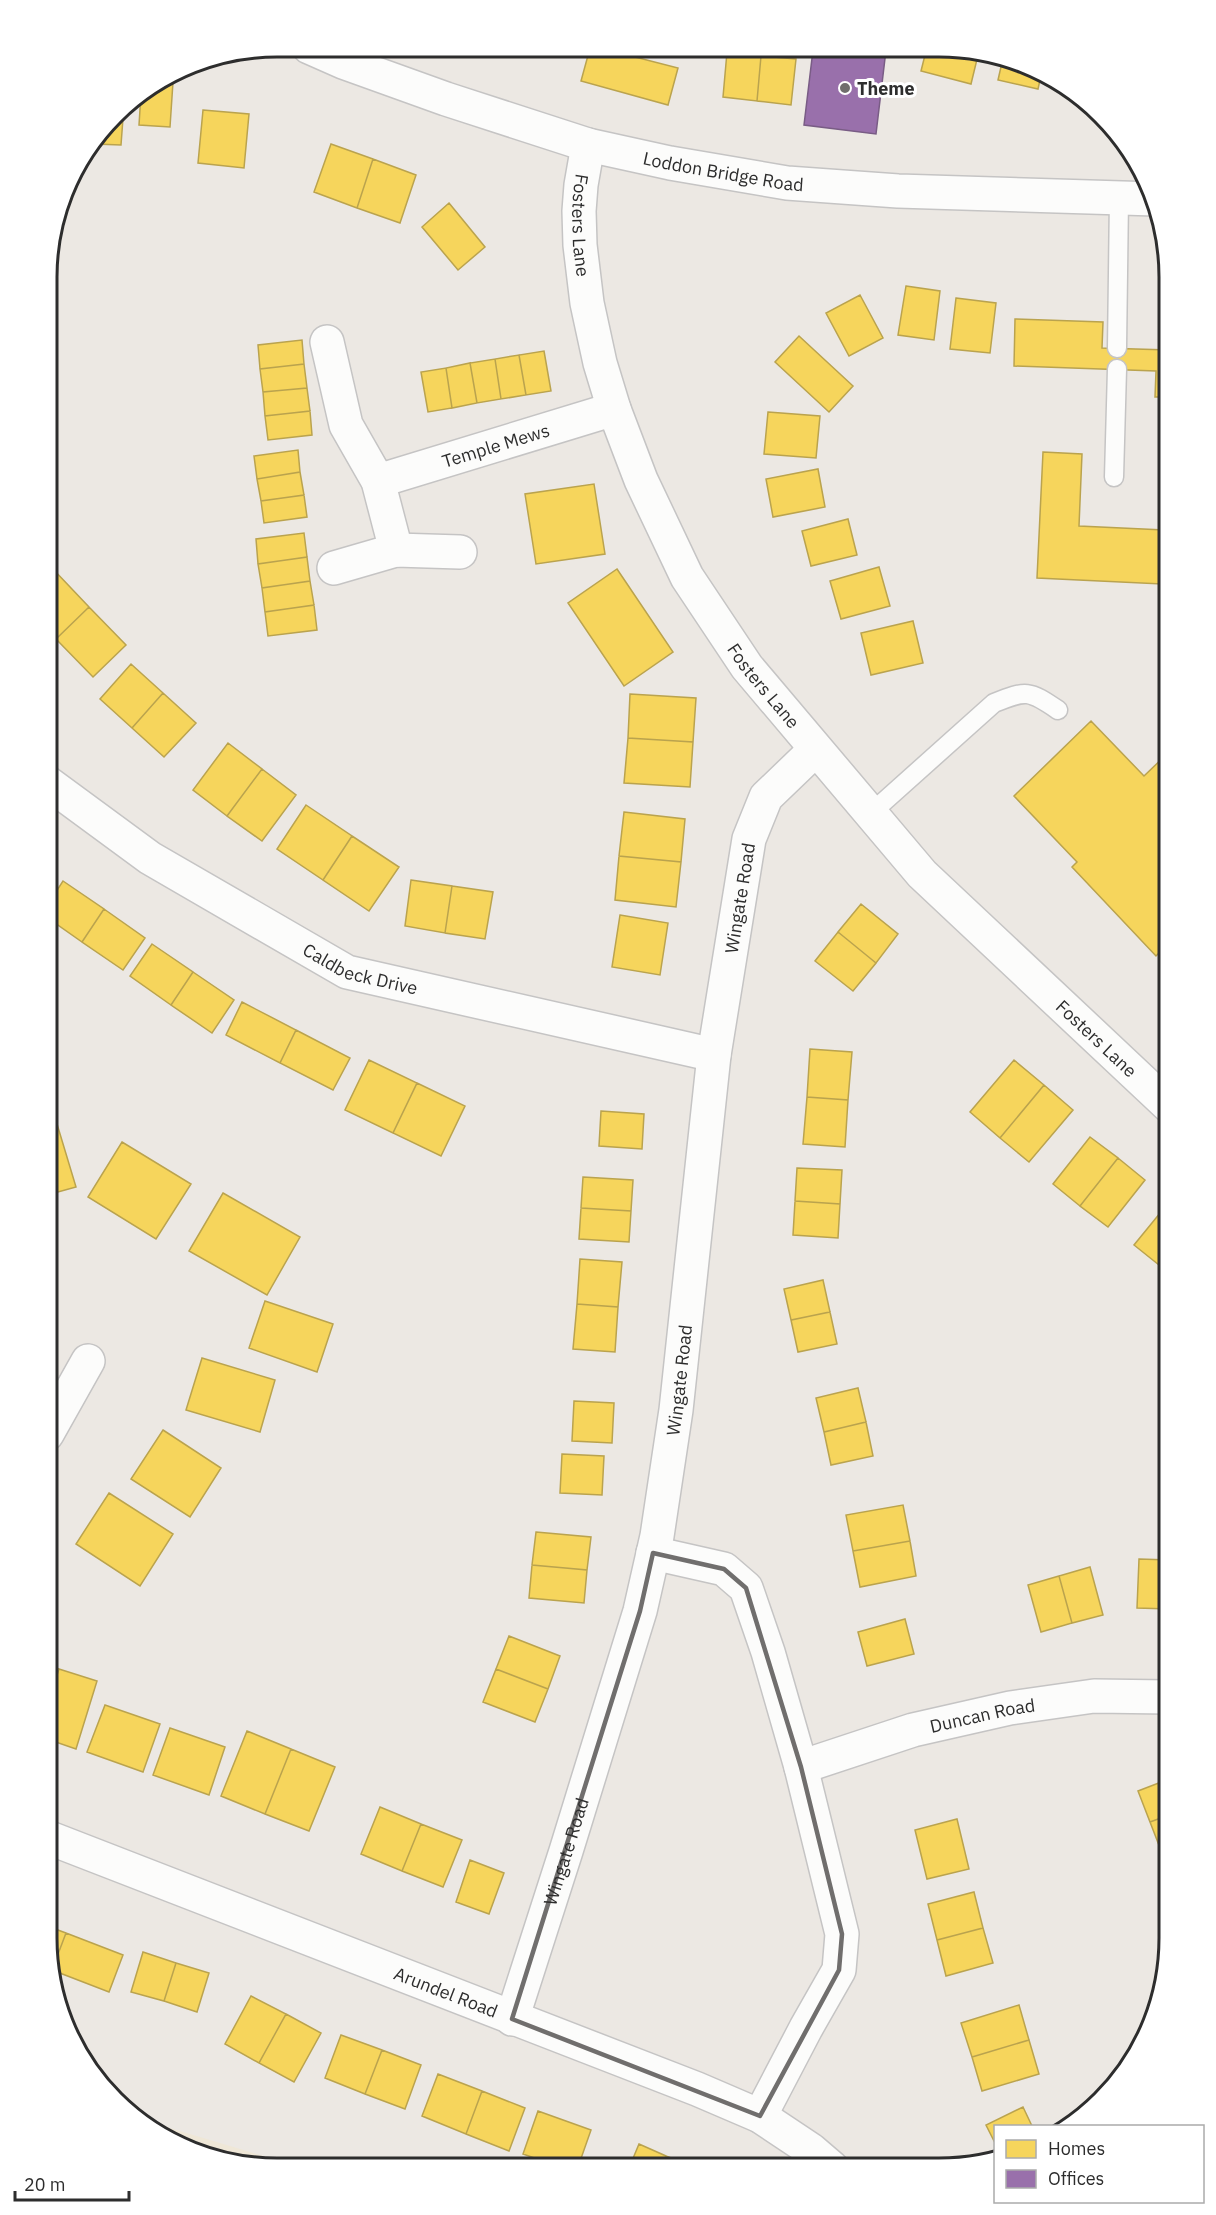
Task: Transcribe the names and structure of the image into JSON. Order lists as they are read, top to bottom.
{
  "streets": {
    "street": [
      "Loddon Bridge Road",
      "Fosters Lane",
      "Temple Mews",
      "Wingate Road",
      "Caldbeck Drive",
      "Duncan Road",
      "Arundel Road"
    ]
  },
  "crossings": [
    ["Loddon Bridge Road", "Fosters Lane"],
    ["Fosters Lane", "Temple Mews"],
    ["Fosters Lane", "Wingate Road"],
    ["Wingate Road", "Caldbeck Drive"],
    ["Wingate Road", "Arundel Road"]
  ],
  "places": ["Theme"],
  "legend": ["Homes", "Offices"],
  "scale_bar": "20 m"
}
